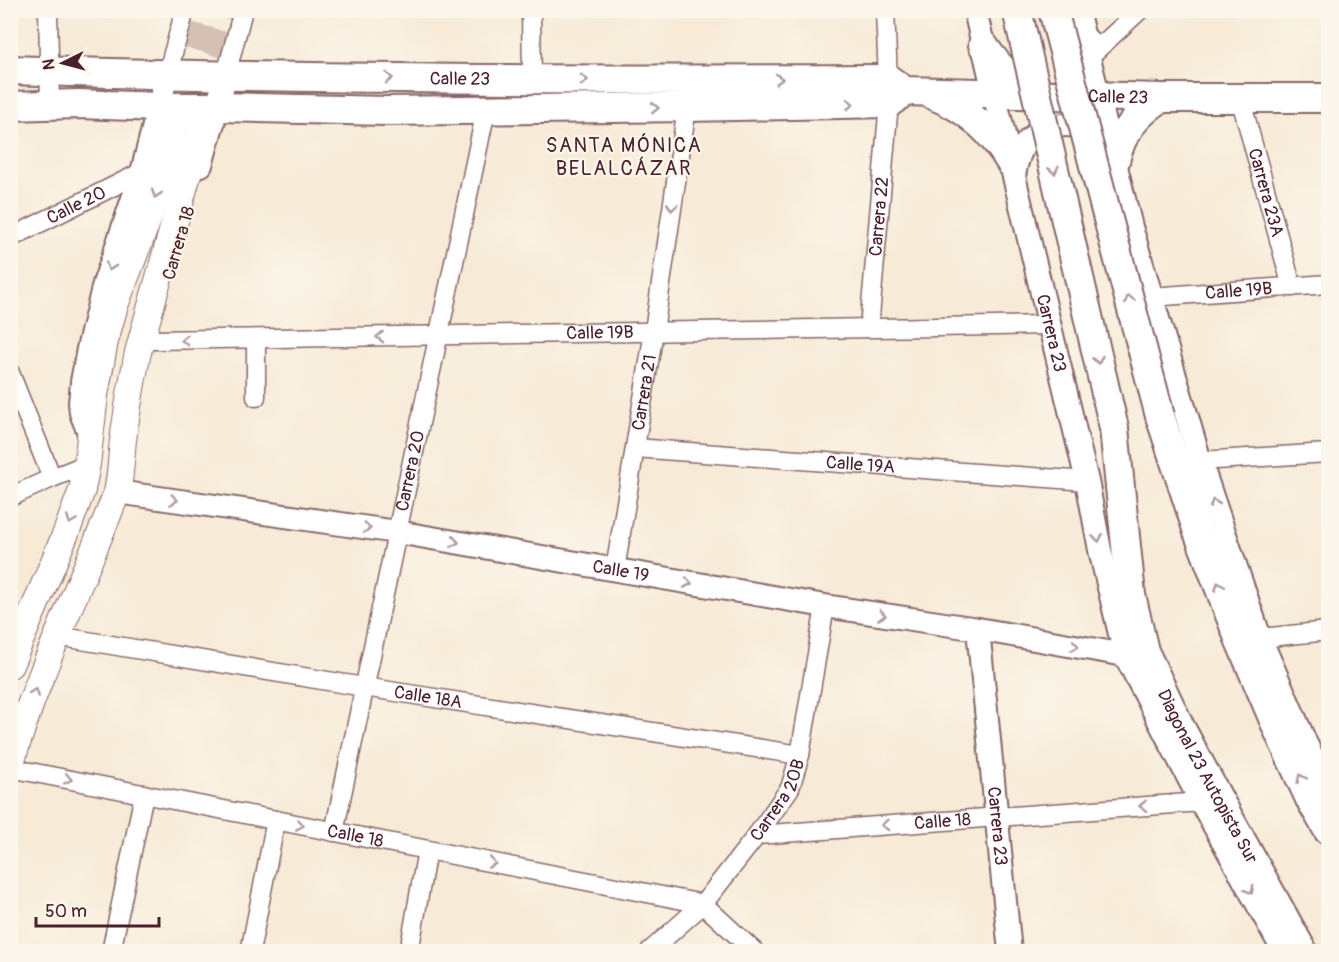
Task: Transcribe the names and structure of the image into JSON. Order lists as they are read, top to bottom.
{
  "streets": {
    "main road": ["Calle 23", "Carrera 18", "Diagonal 23 Autopista Sur"],
    "street": [
      "Carrera 23A",
      "Calle 20",
      "Carrera 22",
      "Calle 19B",
      "Carrera 23",
      "Carrera 21",
      "Calle 19A",
      "Carrera 20",
      "Calle 19",
      "Calle 18A",
      "Carrera 20B",
      "Calle 18"
    ]
  },
  "crossings": [
    ["Calle 23", "Carrera 23A"],
    ["Calle 23", "Carrera 22"],
    ["Calle 23", "Carrera 18"],
    ["Calle 23", "Carrera 23"],
    ["Calle 23", "Carrera 21"],
    ["Calle 23", "Carrera 20"],
    ["Carrera 23A", "Calle 19B"],
    ["Calle 20", "Carrera 18"],
    ["Carrera 22", "Calle 19B"],
    ["Carrera 18", "Calle 19B"],
    ["Carrera 18", "Calle 19"],
    ["Carrera 18", "Calle 18A"],
    ["Carrera 18", "Calle 18"],
    ["Calle 19B", "Carrera 23"],
    ["Calle 19B", "Carrera 21"],
    ["Calle 19B", "Carrera 20"],
    ["Carrera 23", "Calle 19A"],
    ["Carrera 23", "Calle 19"],
    ["Carrera 23", "Diagonal 23 Autopista Sur"],
    ["Carrera 23", "Calle 18"],
    ["Carrera 21", "Calle 19A"],
    ["Carrera 21", "Calle 19"],
    ["Carrera 20", "Calle 19"],
    ["Carrera 20", "Calle 18A"],
    ["Carrera 20", "Calle 18"],
    ["Calle 19", "Diagonal 23 Autopista Sur"],
    ["Calle 19", "Carrera 20B"],
    ["Calle 18A", "Carrera 20B"],
    ["Carrera 20B", "Calle 18"]
  ],
  "one_way": ["Calle 23", "Carrera 21", "Calle 19"],
  "districts": ["SANTA MÓNICA BELALCÁZAR"],
  "scale_bar": "50 m",
  "north": "left"
}
